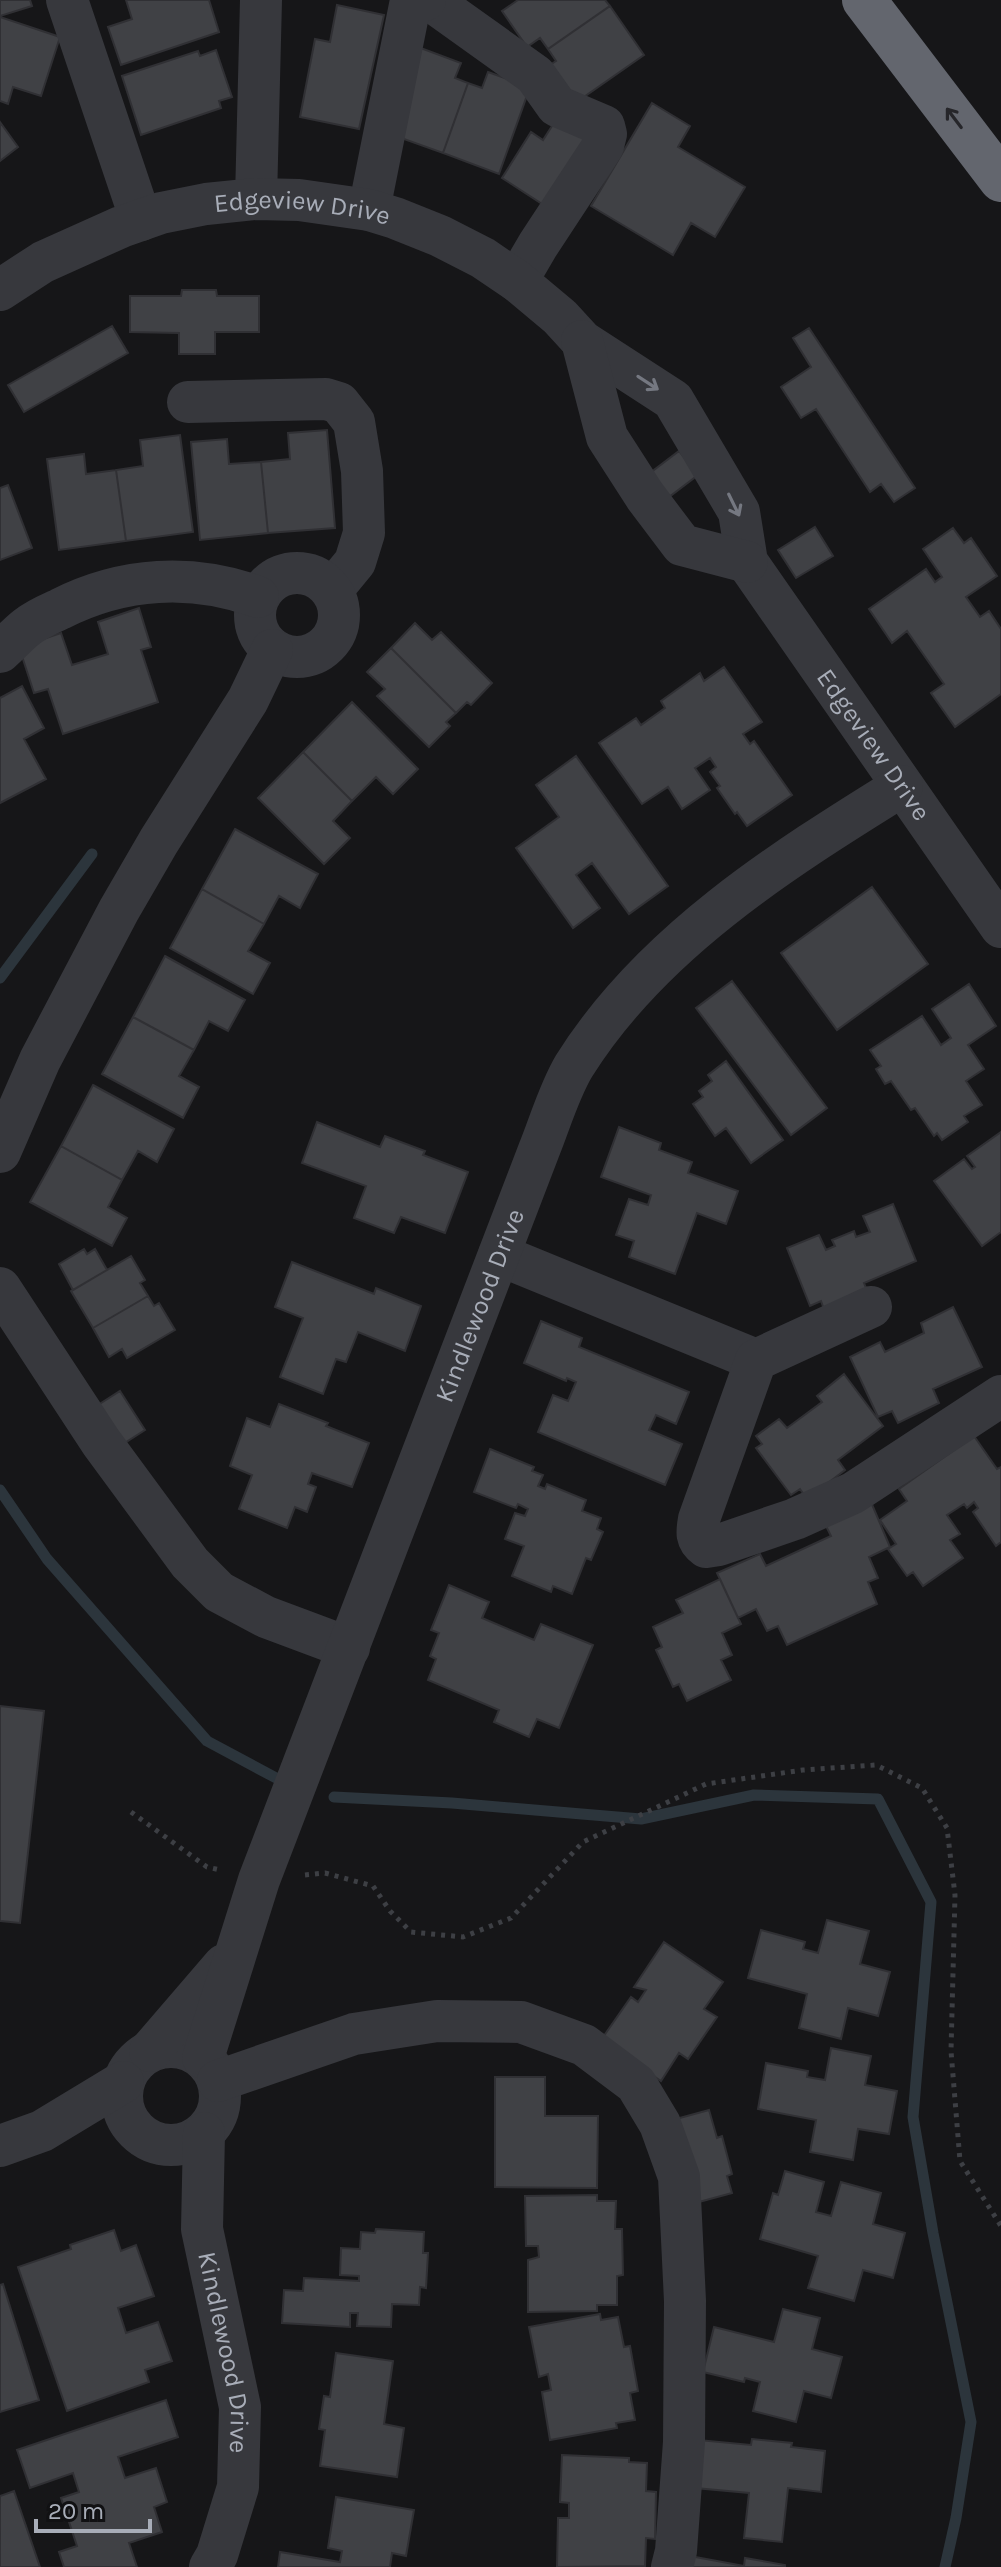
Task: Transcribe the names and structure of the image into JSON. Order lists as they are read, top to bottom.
{
  "streets": {
    "street": ["Edgeview Drive", "Kindlewood Drive"]
  },
  "crossings": [
    ["Edgeview Drive", "Kindlewood Drive"]
  ],
  "scale_bar": "20 m"
}
